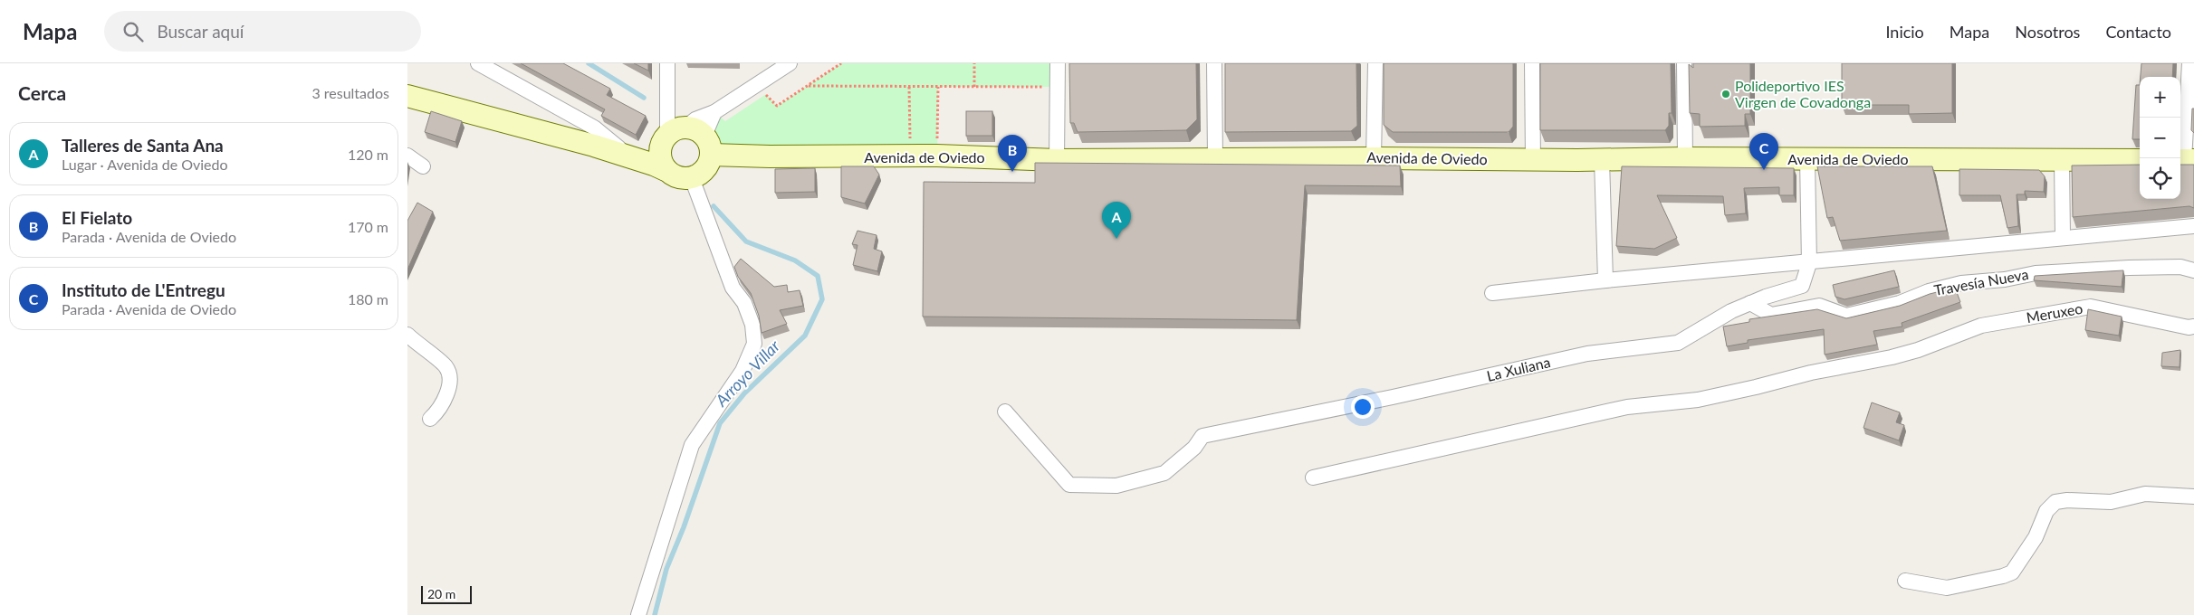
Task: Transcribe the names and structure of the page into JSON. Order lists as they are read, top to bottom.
{
  "streets": {
    "street": [
      "Avenida de Oviedo",
      "Travesía Nueva",
      "Meruxeo",
      "La Xuliana"
    ]
  },
  "crossings": [
    ["Travesía Nueva", "La Xuliana"]
  ],
  "water": ["Arroyo Villar"],
  "places": ["Polideportivo IES Virgen de Covadonga"],
  "scale_bar": "20 m",
  "page": {
    "header": "Mapa",
    "search": "Buscar aquí",
    "nav": [
      "Inicio",
      "Mapa",
      "Nosotros",
      "Contacto"
    ],
    "heading": ["Cerca", "3 resultados"],
    "map_buttons": ["+", "−"],
    "list": [
      {
        "mark": "A",
        "name": "Talleres de Santa Ana",
        "note": "Lugar · Avenida de Oviedo",
        "value": "120 m"
      },
      {
        "mark": "B",
        "name": "El Fielato",
        "note": "Parada · Avenida de Oviedo",
        "value": "170 m"
      },
      {
        "mark": "C",
        "name": "Instituto de L'Entregu",
        "note": "Parada · Avenida de Oviedo",
        "value": "180 m"
      }
    ],
    "pins": ["C", "B", "A"],
    "scale": "20 m"
  }
}
